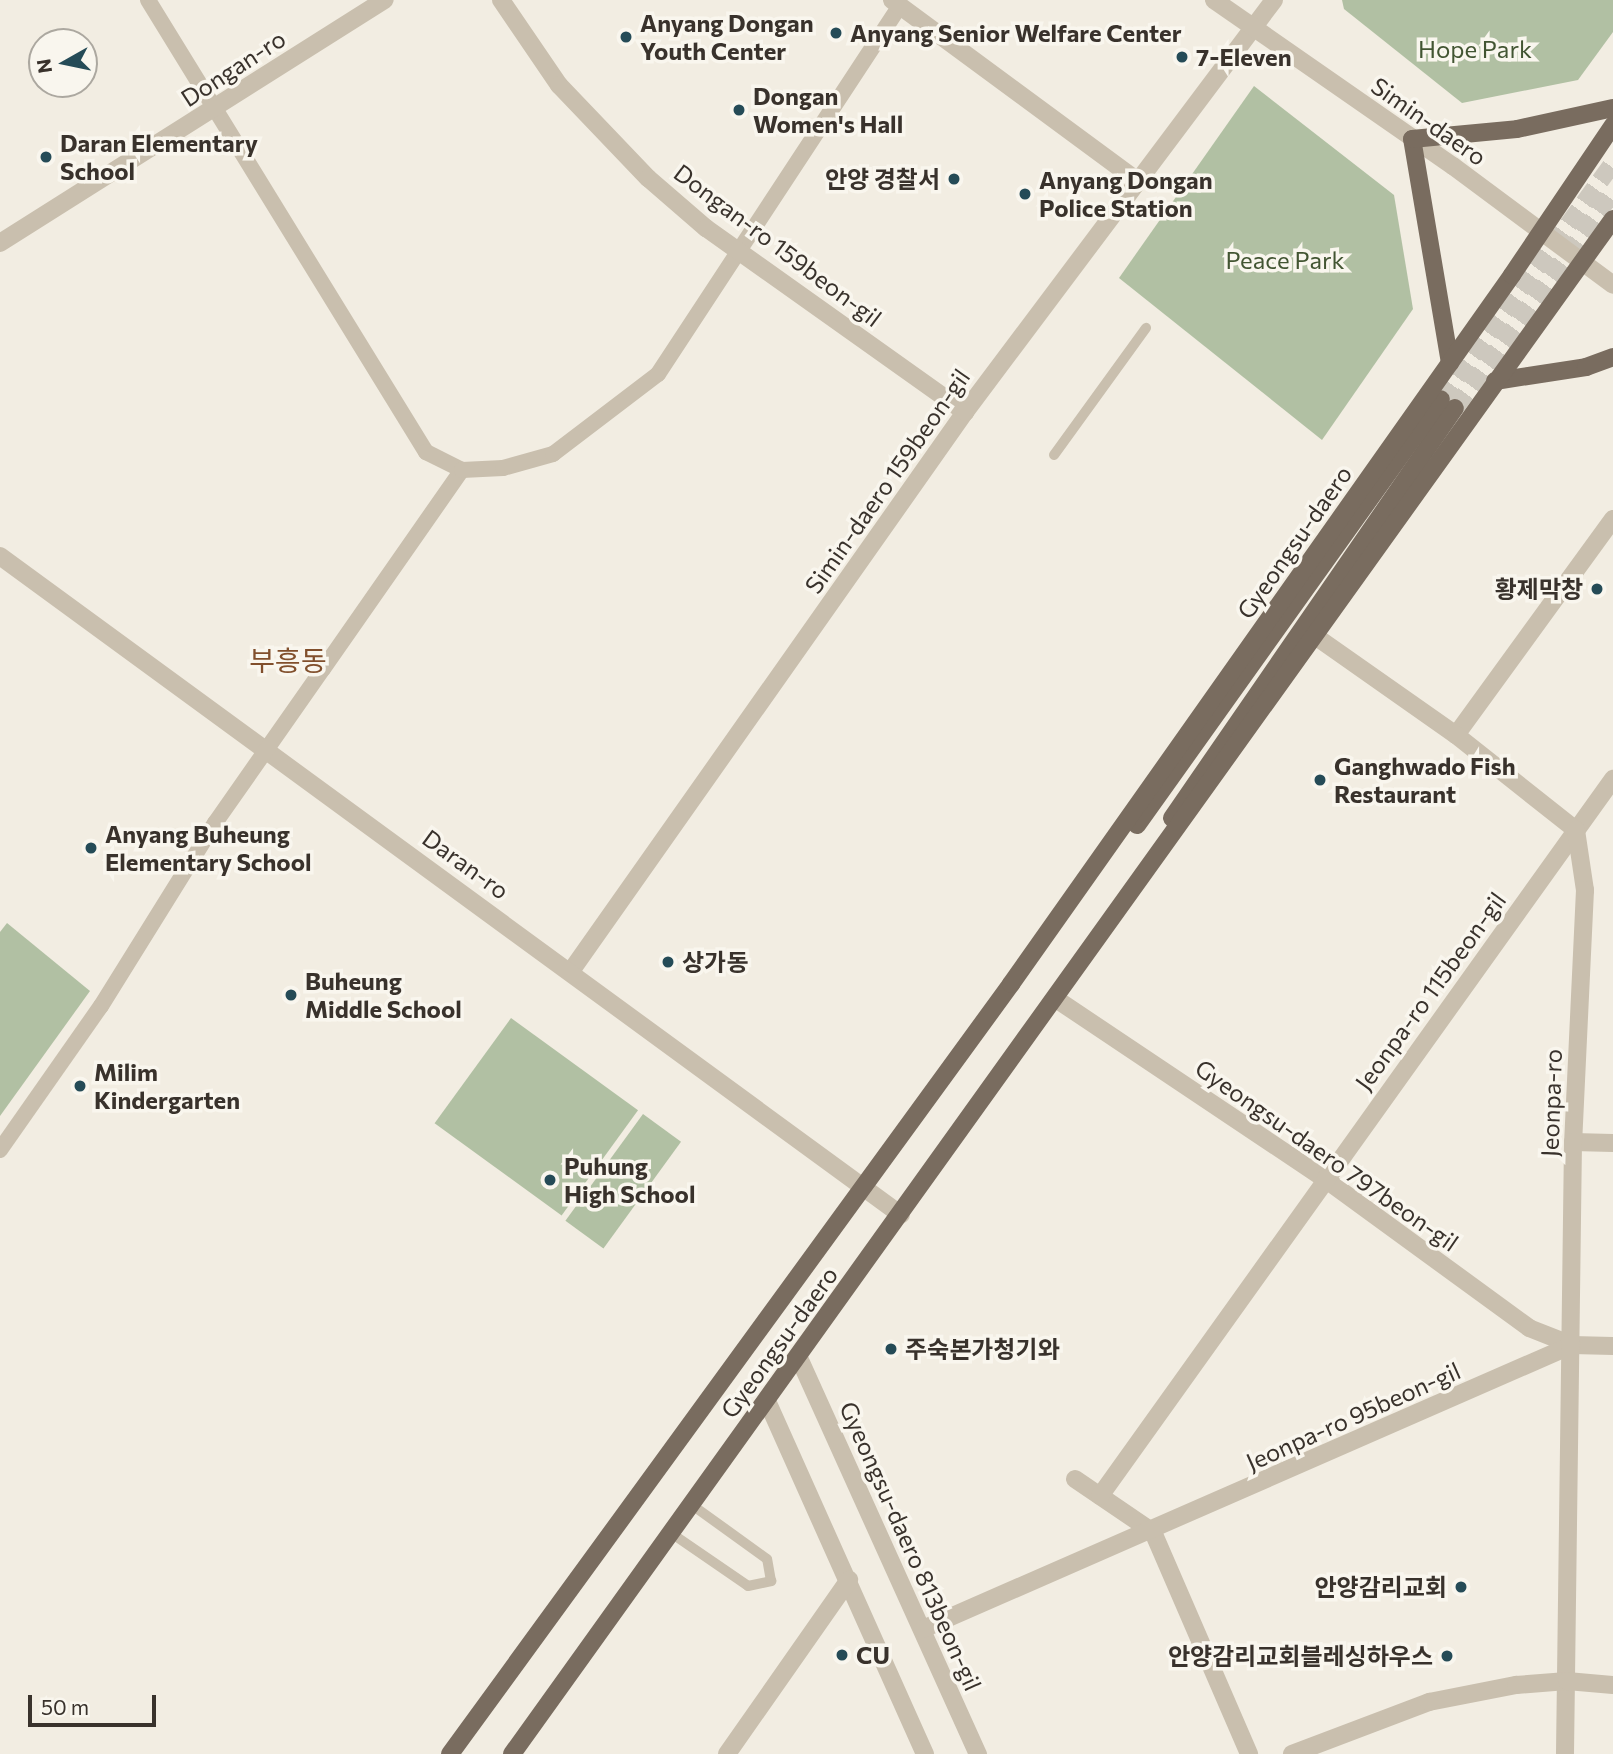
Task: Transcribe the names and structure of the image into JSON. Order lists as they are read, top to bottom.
{
  "streets": {
    "main road": ["Gyeongsu-daero"],
    "street": [
      "Dongan-ro",
      "Simin-daero",
      "Dongan-ro 159beon-gil",
      "Simin-daero 159beon-gil",
      "Daran-ro",
      "Jeonpa-ro 115beon-gil",
      "Jeonpa-ro",
      "Gyeongsu-daero 797beon-gil",
      "Jeonpa-ro 95beon-gil",
      "Gyeongsu-daero 813beon-gil"
    ]
  },
  "crossings": [
    ["Simin-daero", "Simin-daero 159beon-gil"],
    ["Simin-daero", "Gyeongsu-daero"],
    ["Dongan-ro 159beon-gil", "Simin-daero 159beon-gil"],
    ["Simin-daero 159beon-gil", "Daran-ro"],
    ["Gyeongsu-daero", "Daran-ro"],
    ["Gyeongsu-daero", "Gyeongsu-daero 797beon-gil"],
    ["Gyeongsu-daero", "Gyeongsu-daero 813beon-gil"],
    ["Jeonpa-ro 115beon-gil", "Jeonpa-ro"],
    ["Jeonpa-ro 115beon-gil", "Gyeongsu-daero 797beon-gil"],
    ["Jeonpa-ro", "Gyeongsu-daero 797beon-gil"],
    ["Jeonpa-ro", "Jeonpa-ro 95beon-gil"],
    ["Gyeongsu-daero 797beon-gil", "Jeonpa-ro 95beon-gil"],
    ["Jeonpa-ro 95beon-gil", "Gyeongsu-daero 813beon-gil"]
  ],
  "districts": ["부흥동"],
  "parks": ["Hope Park", "Peace Park"],
  "places": [
    "Anyang Senior Welfare Center",
    "Anyang Dongan Youth Center",
    "7-Eleven",
    "Dongan Women's Hall",
    "Daran Elementary School",
    "안양 경찰서",
    "Anyang Dongan Police Station",
    "황제막창",
    "Ganghwado Fish Restaurant",
    "Anyang Buheung Elementary School",
    "상가동",
    "Buheung Middle School",
    "Milim Kindergarten",
    "Puhung High School",
    "주숙본가청기와",
    "안양감리교회",
    "CU",
    "안양감리교회블레싱하우스"
  ],
  "scale_bar": "50 m",
  "north": "left"
}
